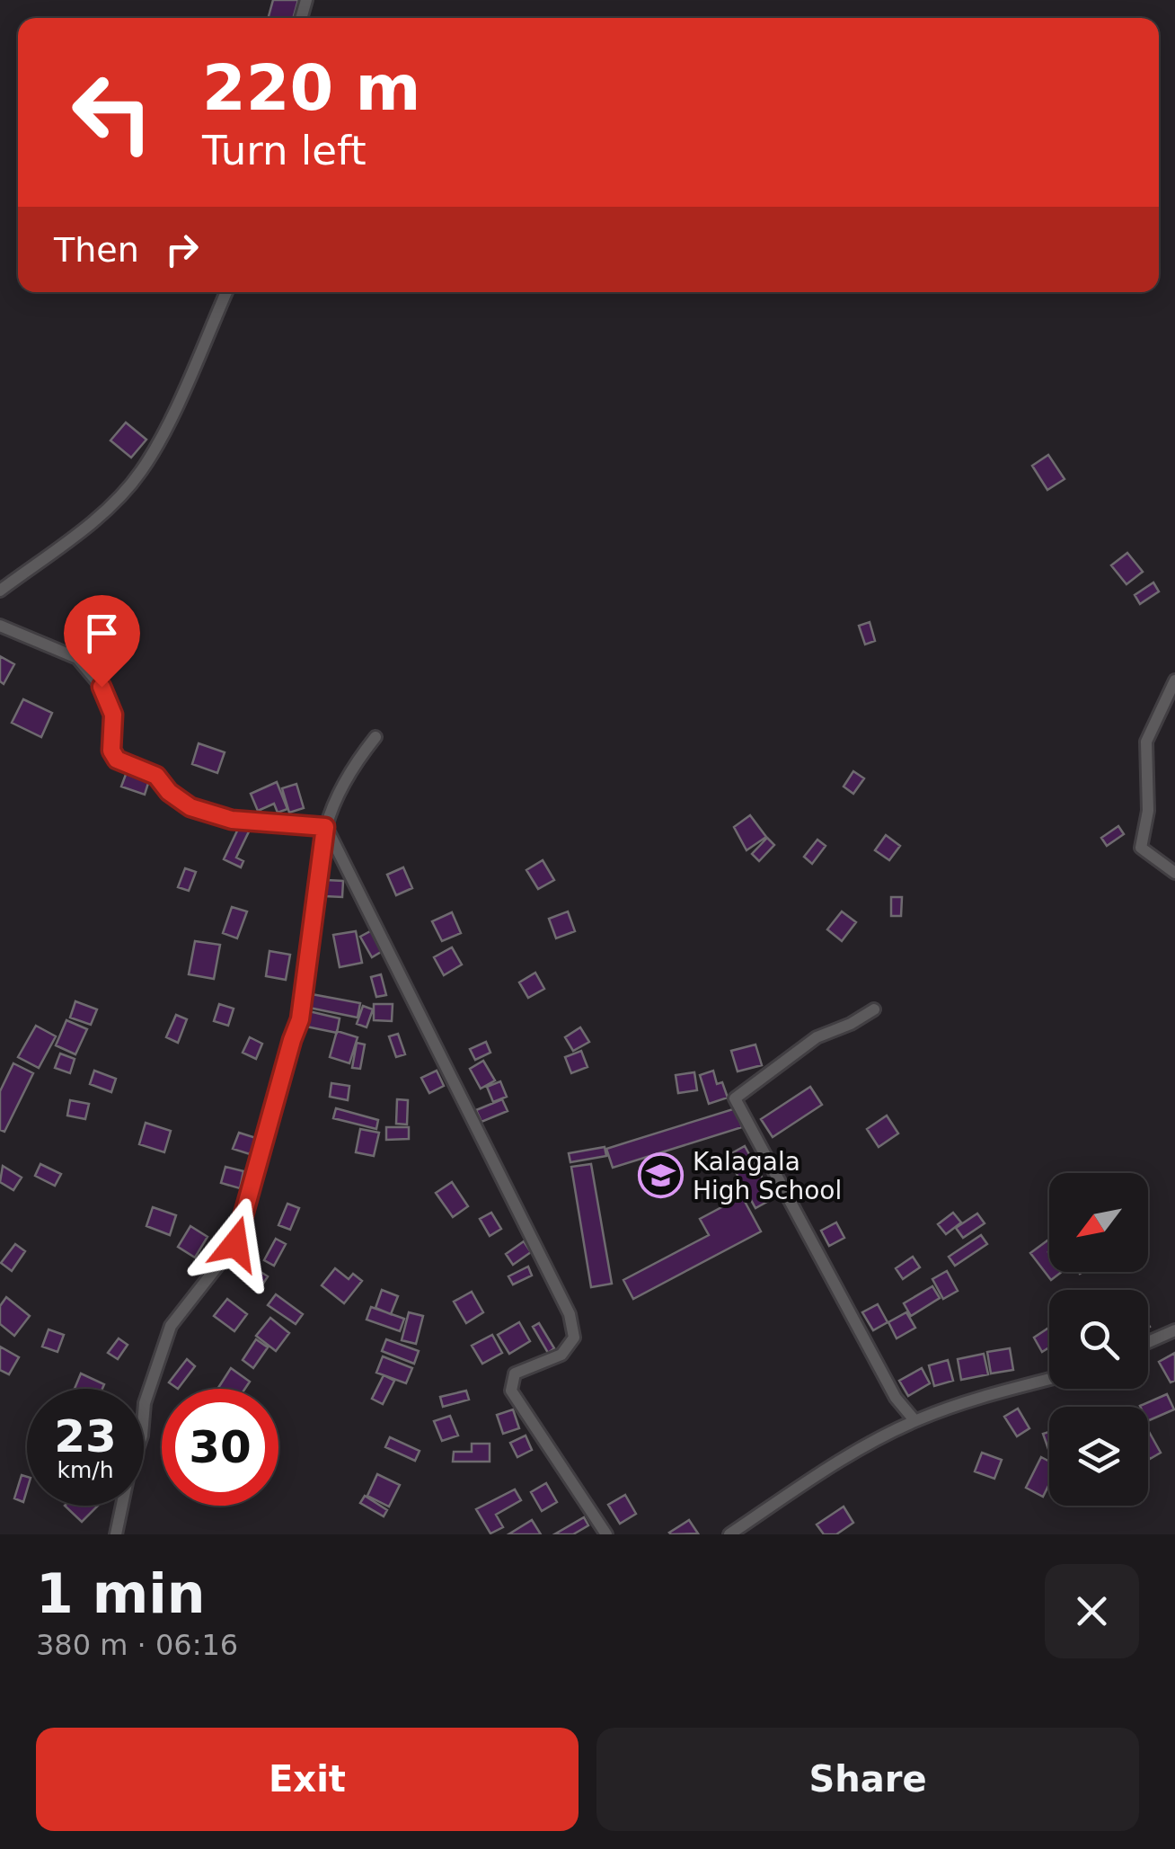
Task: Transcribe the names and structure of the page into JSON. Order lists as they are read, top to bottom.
{
  "places": {
    "school or university": ["Kalagala High School"]
  },
  "north": "bottom left",
  "page": {
    "turn": ["220 m", "Turn left"],
    "then": "Then",
    "speed": "23 km/h",
    "limit": "30",
    "heading": ["1 min", "380 m · 06:16"],
    "buttons": ["Exit", "Share"]
  }
}
